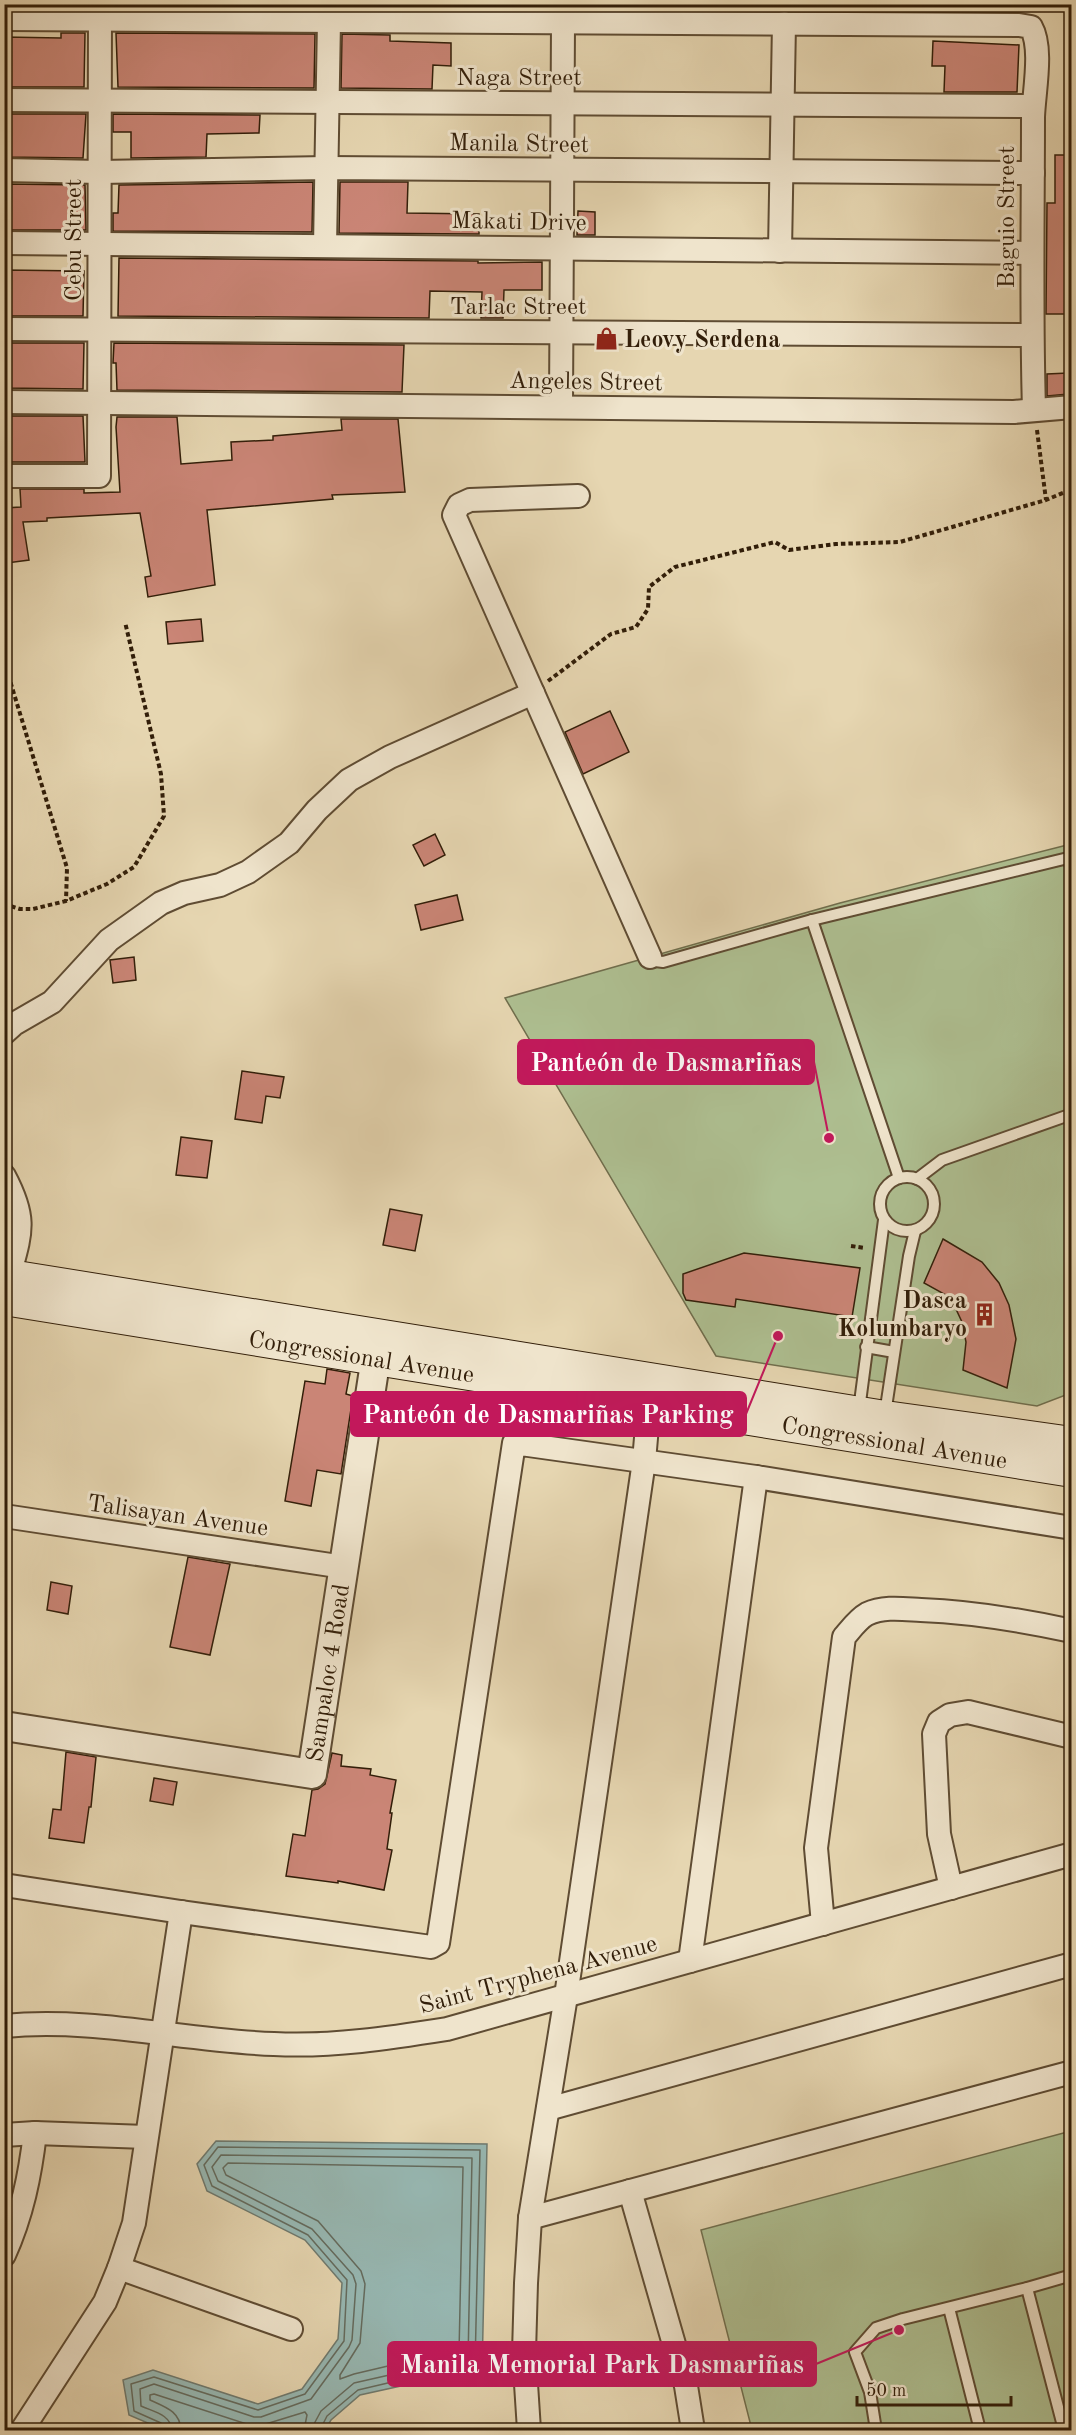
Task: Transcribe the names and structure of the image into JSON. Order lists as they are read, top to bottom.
{
  "streets": {
    "main road": ["Congressional Avenue"],
    "street": [
      "Naga Street",
      "Manila Street",
      "Baguio Street",
      "Makati Drive",
      "Cebu Street",
      "Tarlac Street",
      "Angeles Street",
      "Talisayan Avenue",
      "Sampaloc 4 Road",
      "Saint Tryphena Avenue"
    ]
  },
  "crossings": [
    ["Naga Street", "Baguio Street"],
    ["Naga Street", "Cebu Street"],
    ["Manila Street", "Baguio Street"],
    ["Manila Street", "Cebu Street"],
    ["Baguio Street", "Makati Drive"],
    ["Baguio Street", "Tarlac Street"],
    ["Baguio Street", "Angeles Street"],
    ["Makati Drive", "Cebu Street"],
    ["Cebu Street", "Tarlac Street"],
    ["Cebu Street", "Angeles Street"],
    ["Congressional Avenue", "Sampaloc 4 Road"],
    ["Talisayan Avenue", "Sampaloc 4 Road"]
  ],
  "places": {
    "shop": ["Leovy Serdena"],
    "other": ["Panteón de Dasmariñas", "Panteón de Dasmariñas Parking", "Manila Memorial Park Dasmariñas"],
    "building": ["Dasca Kolumbaryo"]
  },
  "scale_bar": "50 m"
}
